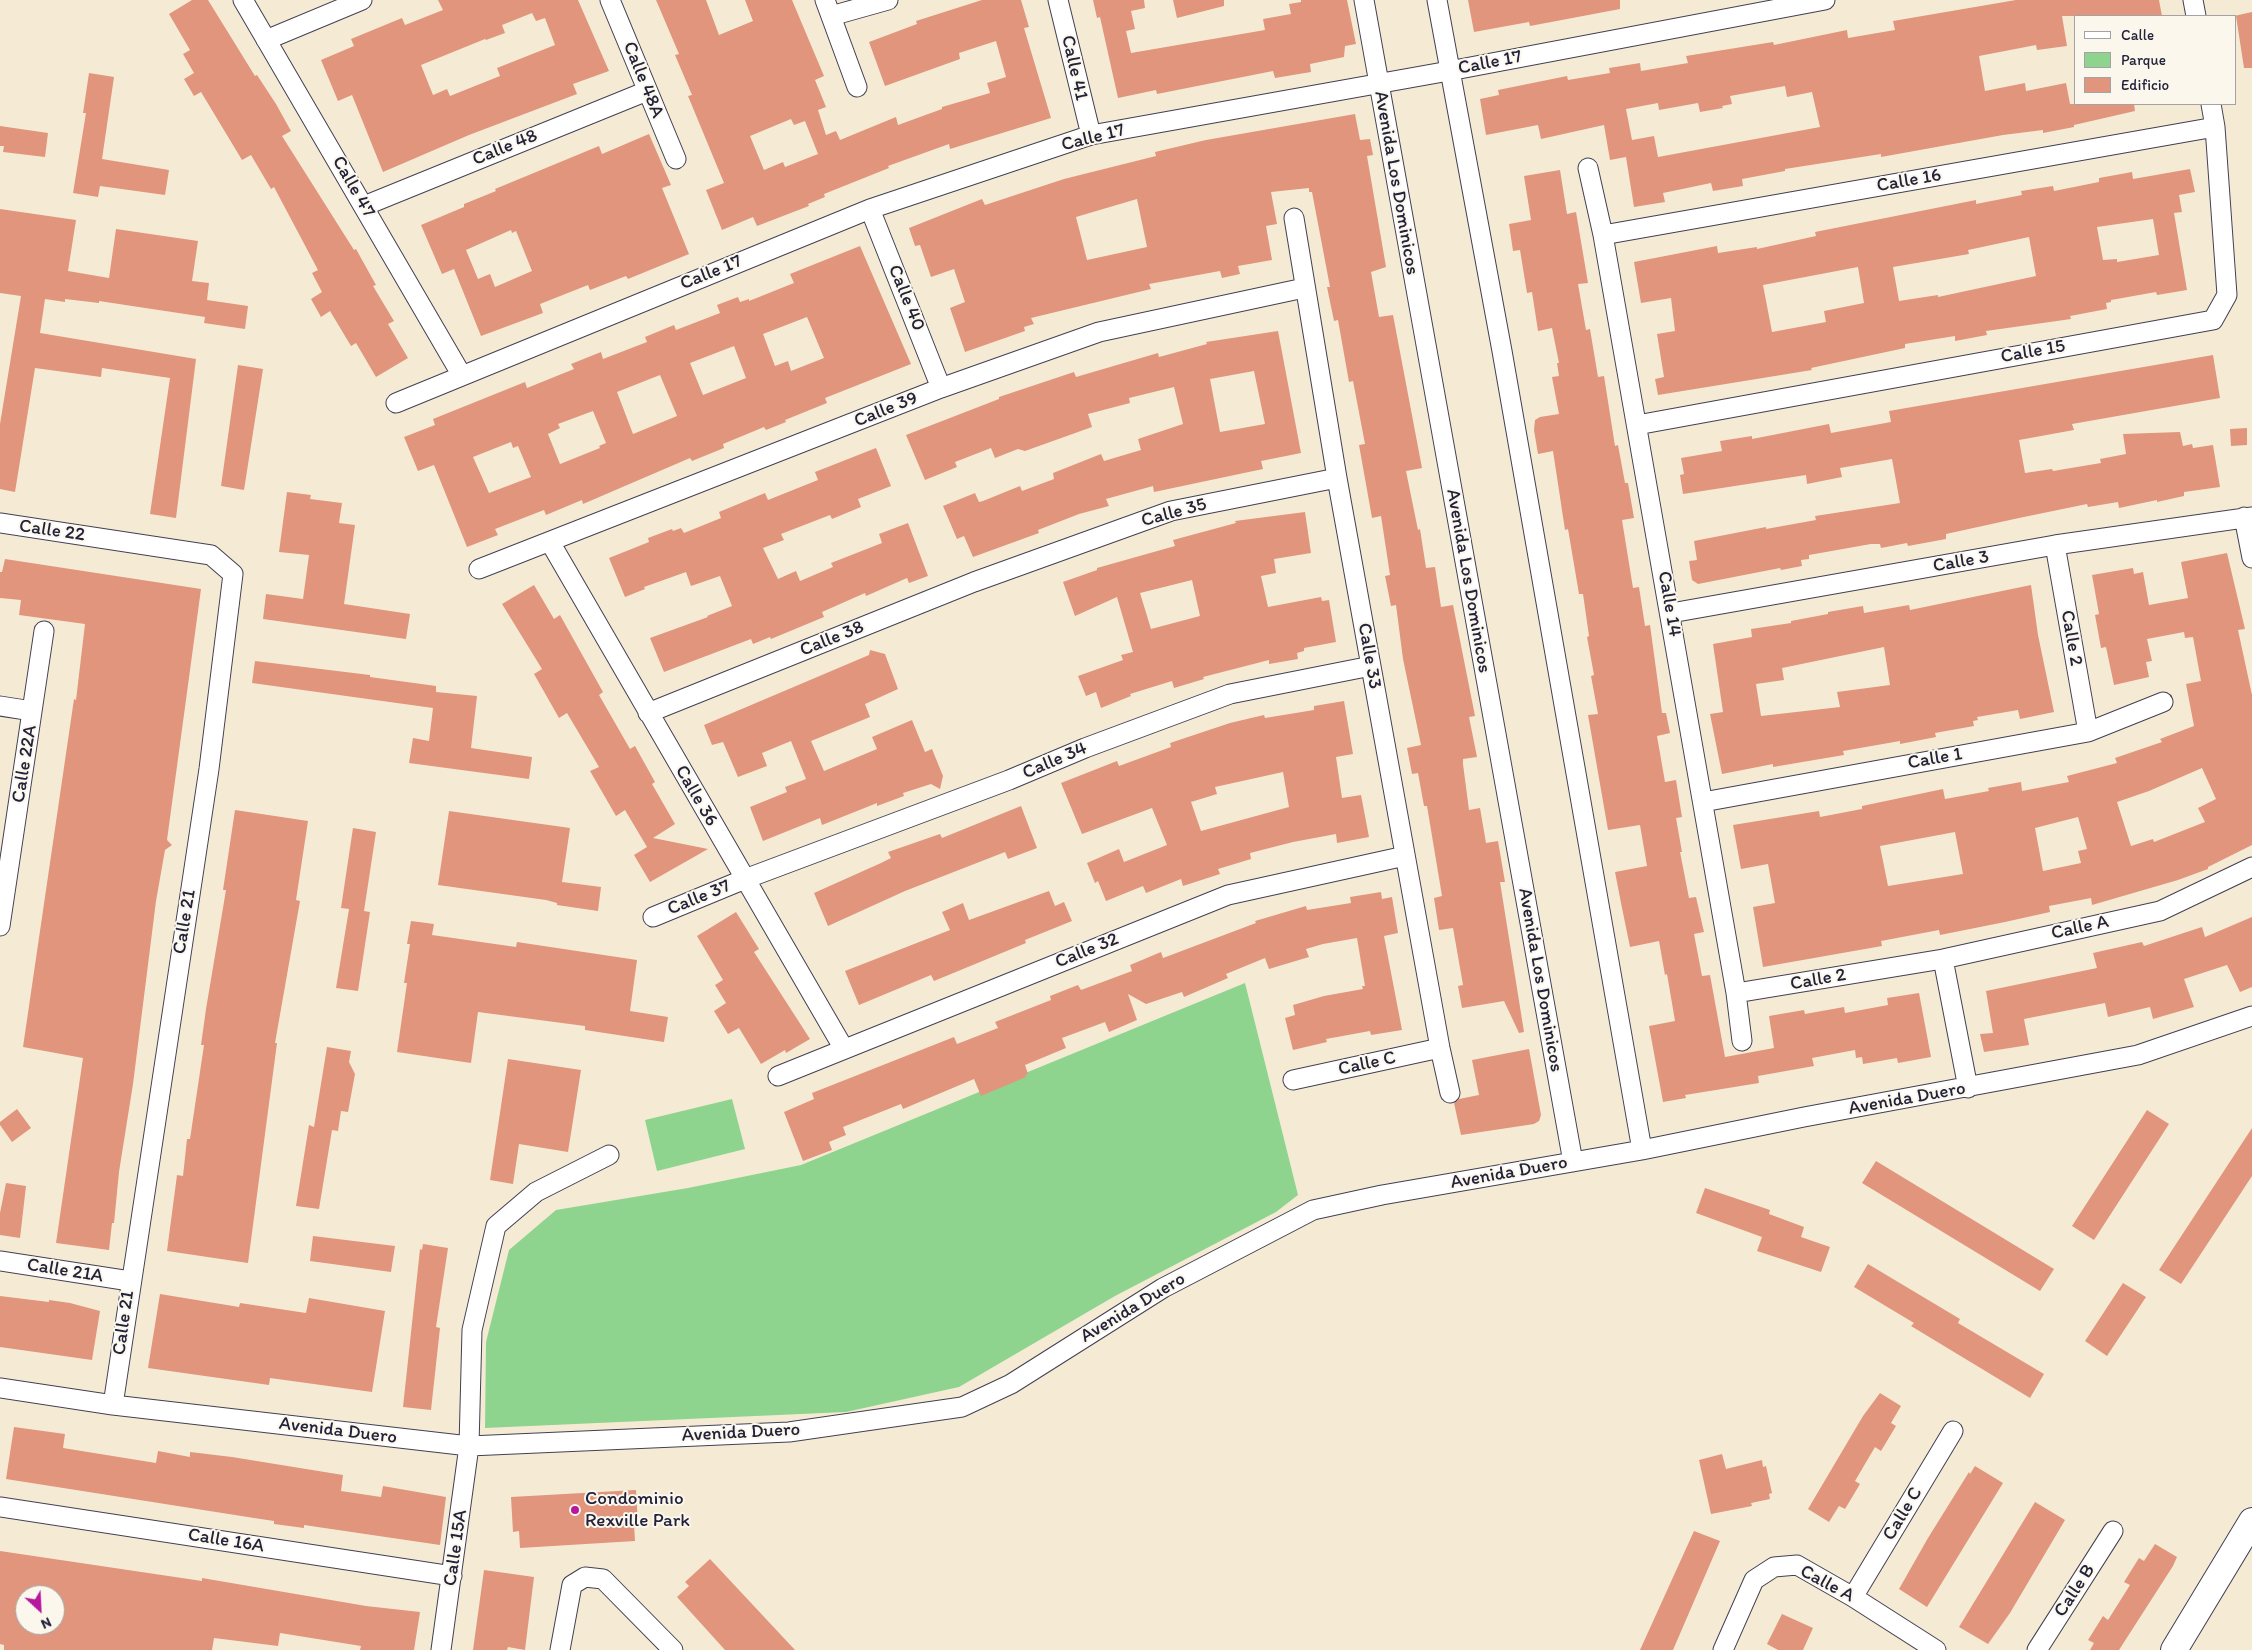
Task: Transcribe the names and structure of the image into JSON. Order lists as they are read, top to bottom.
{
  "streets": {
    "street": [
      "Calle 17",
      "Calle 41",
      "Calle 48A",
      "Calle 48",
      "Calle 16",
      "Avenida Los Dominicos",
      "Calle 47",
      "Calle 40",
      "Calle 15",
      "Calle 39",
      "Calle 35",
      "Calle 22",
      "Calle 3",
      "Calle 14",
      "Calle 2",
      "Calle 38",
      "Calle 33",
      "Calle 1",
      "Calle 34",
      "Calle 22A",
      "Calle 36",
      "Calle 37",
      "Calle 21",
      "Calle A",
      "Calle 32",
      "Calle C",
      "Avenida Duero",
      "Calle 21A",
      "Calle 16A",
      "Calle 15A",
      "Calle B"
    ]
  },
  "crossings": [
    ["Calle 17", "Calle 41"],
    ["Calle 17", "Avenida Los Dominicos"],
    ["Calle 17", "Calle 47"],
    ["Calle 17", "Calle 40"],
    ["Calle 48A", "Calle 48"],
    ["Calle 48", "Calle 47"],
    ["Calle 16", "Calle 15"],
    ["Calle 16", "Calle 14"],
    ["Avenida Los Dominicos", "Avenida Duero"],
    ["Calle 40", "Calle 39"],
    ["Calle 15", "Calle 14"],
    ["Calle 39", "Calle 33"],
    ["Calle 39", "Calle 36"],
    ["Calle 35", "Calle 38"],
    ["Calle 35", "Calle 33"],
    ["Calle 22", "Calle 21"],
    ["Calle 3", "Calle 14"],
    ["Calle 3", "Calle 2"],
    ["Calle 14", "Calle 2"],
    ["Calle 14", "Calle 1"],
    ["Calle 2", "Calle 1"],
    ["Calle 2", "Calle A"],
    ["Calle 38", "Calle 36"],
    ["Calle 33", "Calle 34"],
    ["Calle 33", "Calle 32"],
    ["Calle 33", "Calle C"],
    ["Calle 34", "Calle 36"],
    ["Calle 34", "Calle 37"],
    ["Calle 36", "Calle 37"],
    ["Calle 36", "Calle 32"],
    ["Calle 21", "Avenida Duero"],
    ["Calle 21", "Calle 21A"],
    ["Calle A", "Calle C"],
    ["Avenida Duero", "Calle 15A"],
    ["Calle 16A", "Calle 15A"]
  ],
  "places": ["Condominio Rexville Park"],
  "legend": ["Calle", "Parque", "Edificio"],
  "north": "bottom right"
}
